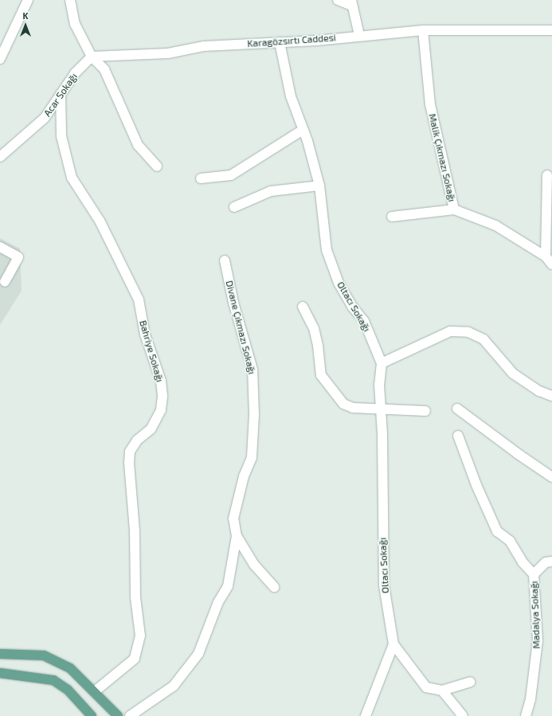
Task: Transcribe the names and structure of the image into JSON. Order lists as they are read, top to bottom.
{
  "streets": {
    "street": [
      "Karagözsırtı Caddesi",
      "Acar Sokağı",
      "Malik Çıkmazı Sokağı",
      "Oltacı Sokağı",
      "Divane Çıkmazı Sokağı",
      "Bahriye Sokağı",
      "Madalya Sokağı"
    ]
  },
  "crossings": [
    ["Karagözsırtı Caddesi", "Acar Sokağı"],
    ["Karagözsırtı Caddesi", "Malik Çıkmazı Sokağı"],
    ["Karagözsırtı Caddesi", "Oltacı Sokağı"],
    ["Acar Sokağı", "Bahriye Sokağı"]
  ],
  "north": "top"
}
